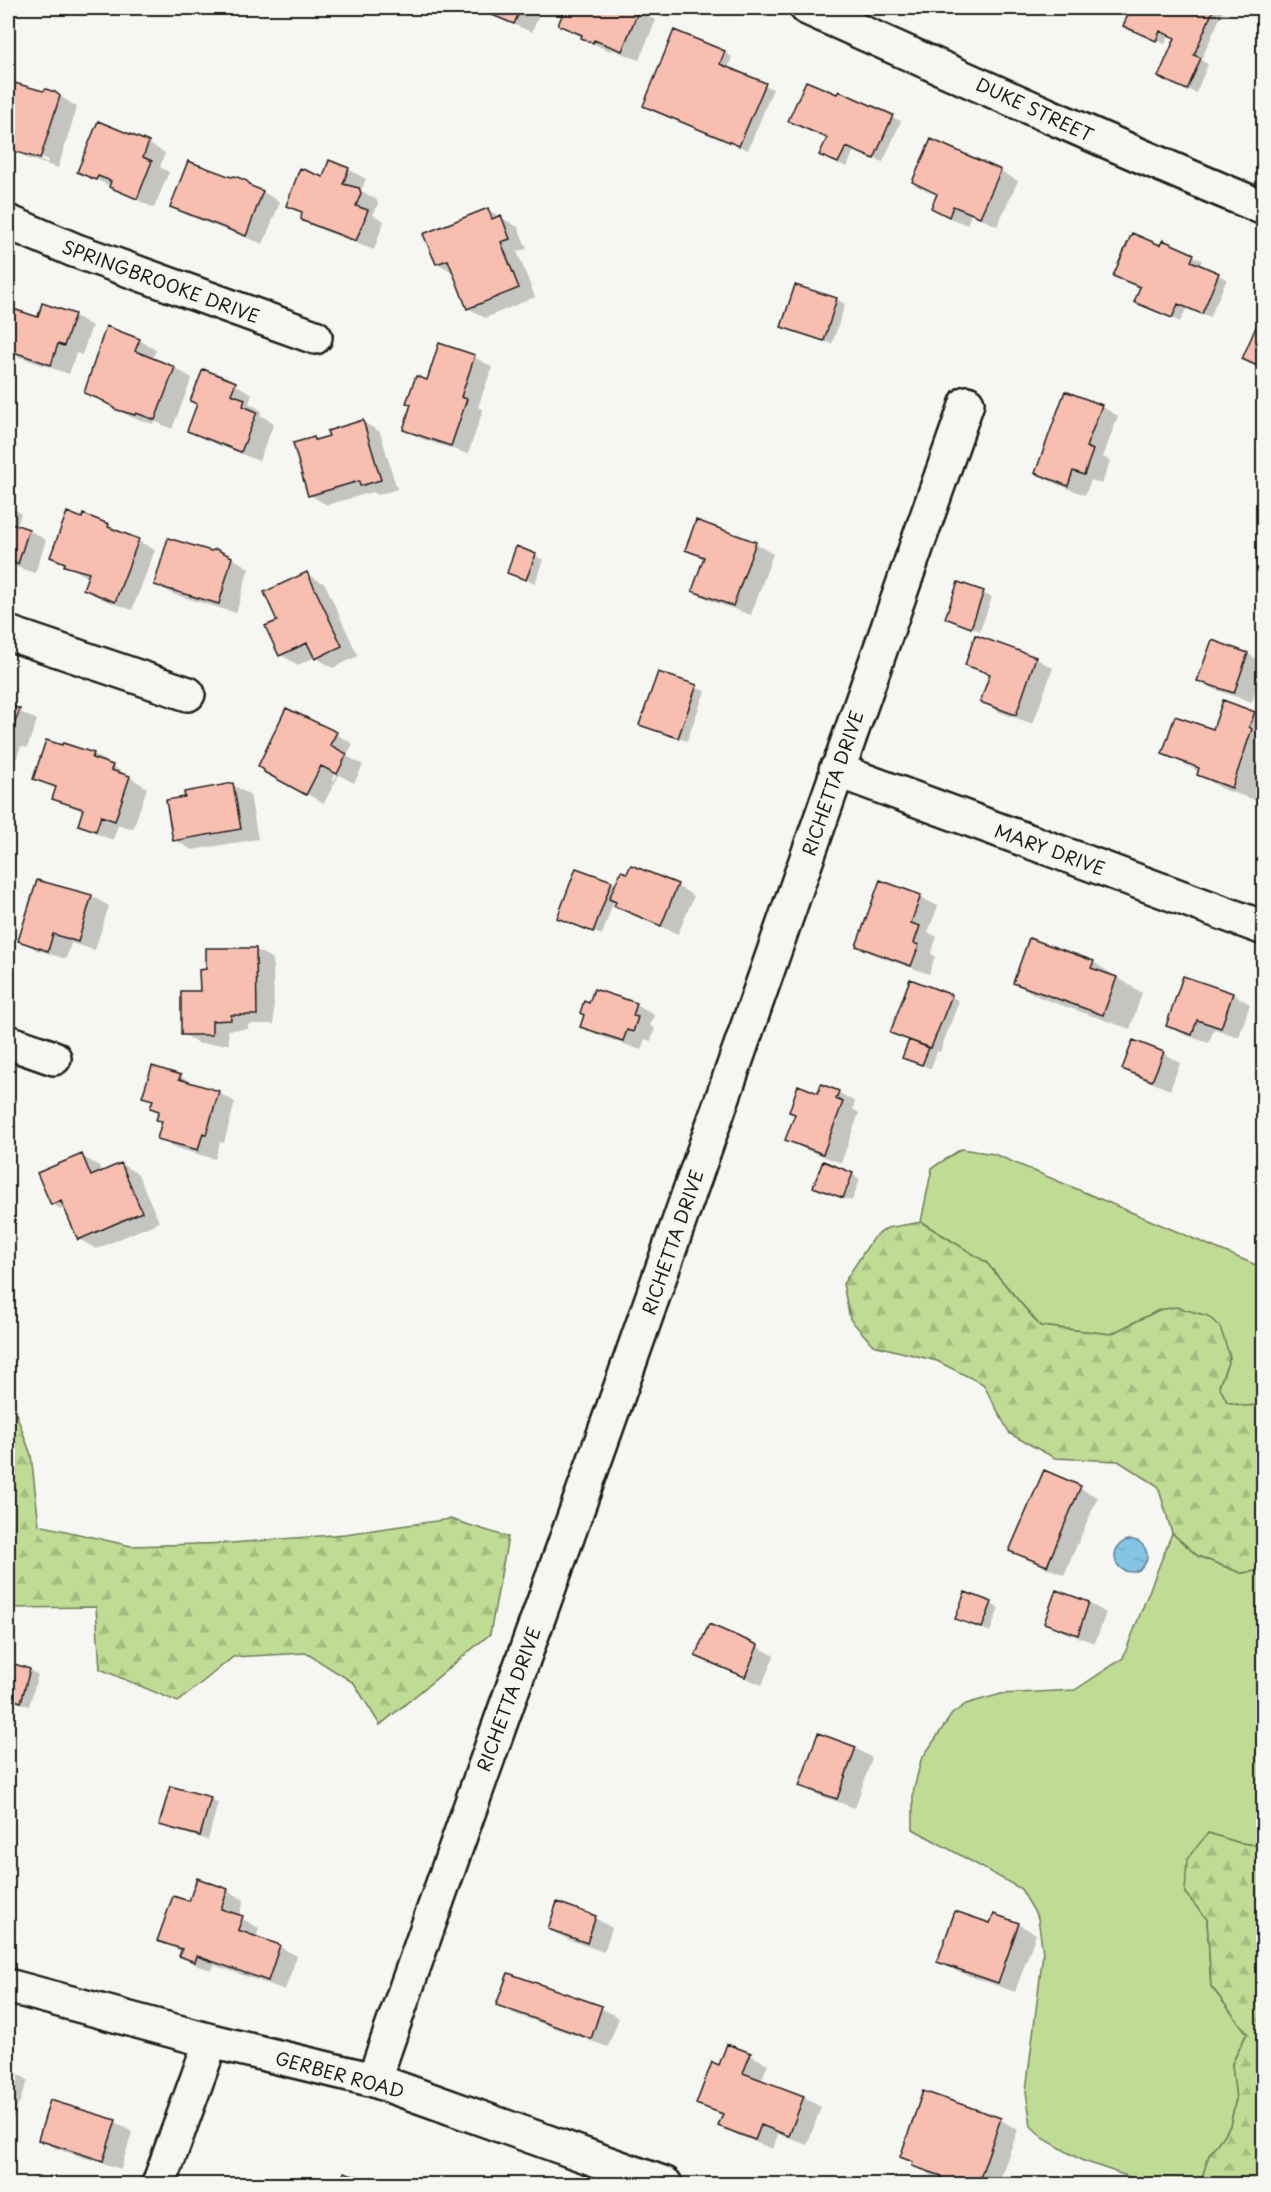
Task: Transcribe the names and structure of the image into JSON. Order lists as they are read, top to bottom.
{
  "streets": {
    "street": [
      "DUKE STREET",
      "SPRINGBROOKE DRIVE",
      "RICHETTA DRIVE",
      "MARY DRIVE",
      "GERBER ROAD"
    ]
  },
  "crossings": [
    ["RICHETTA DRIVE", "MARY DRIVE"],
    ["RICHETTA DRIVE", "GERBER ROAD"]
  ]
}
